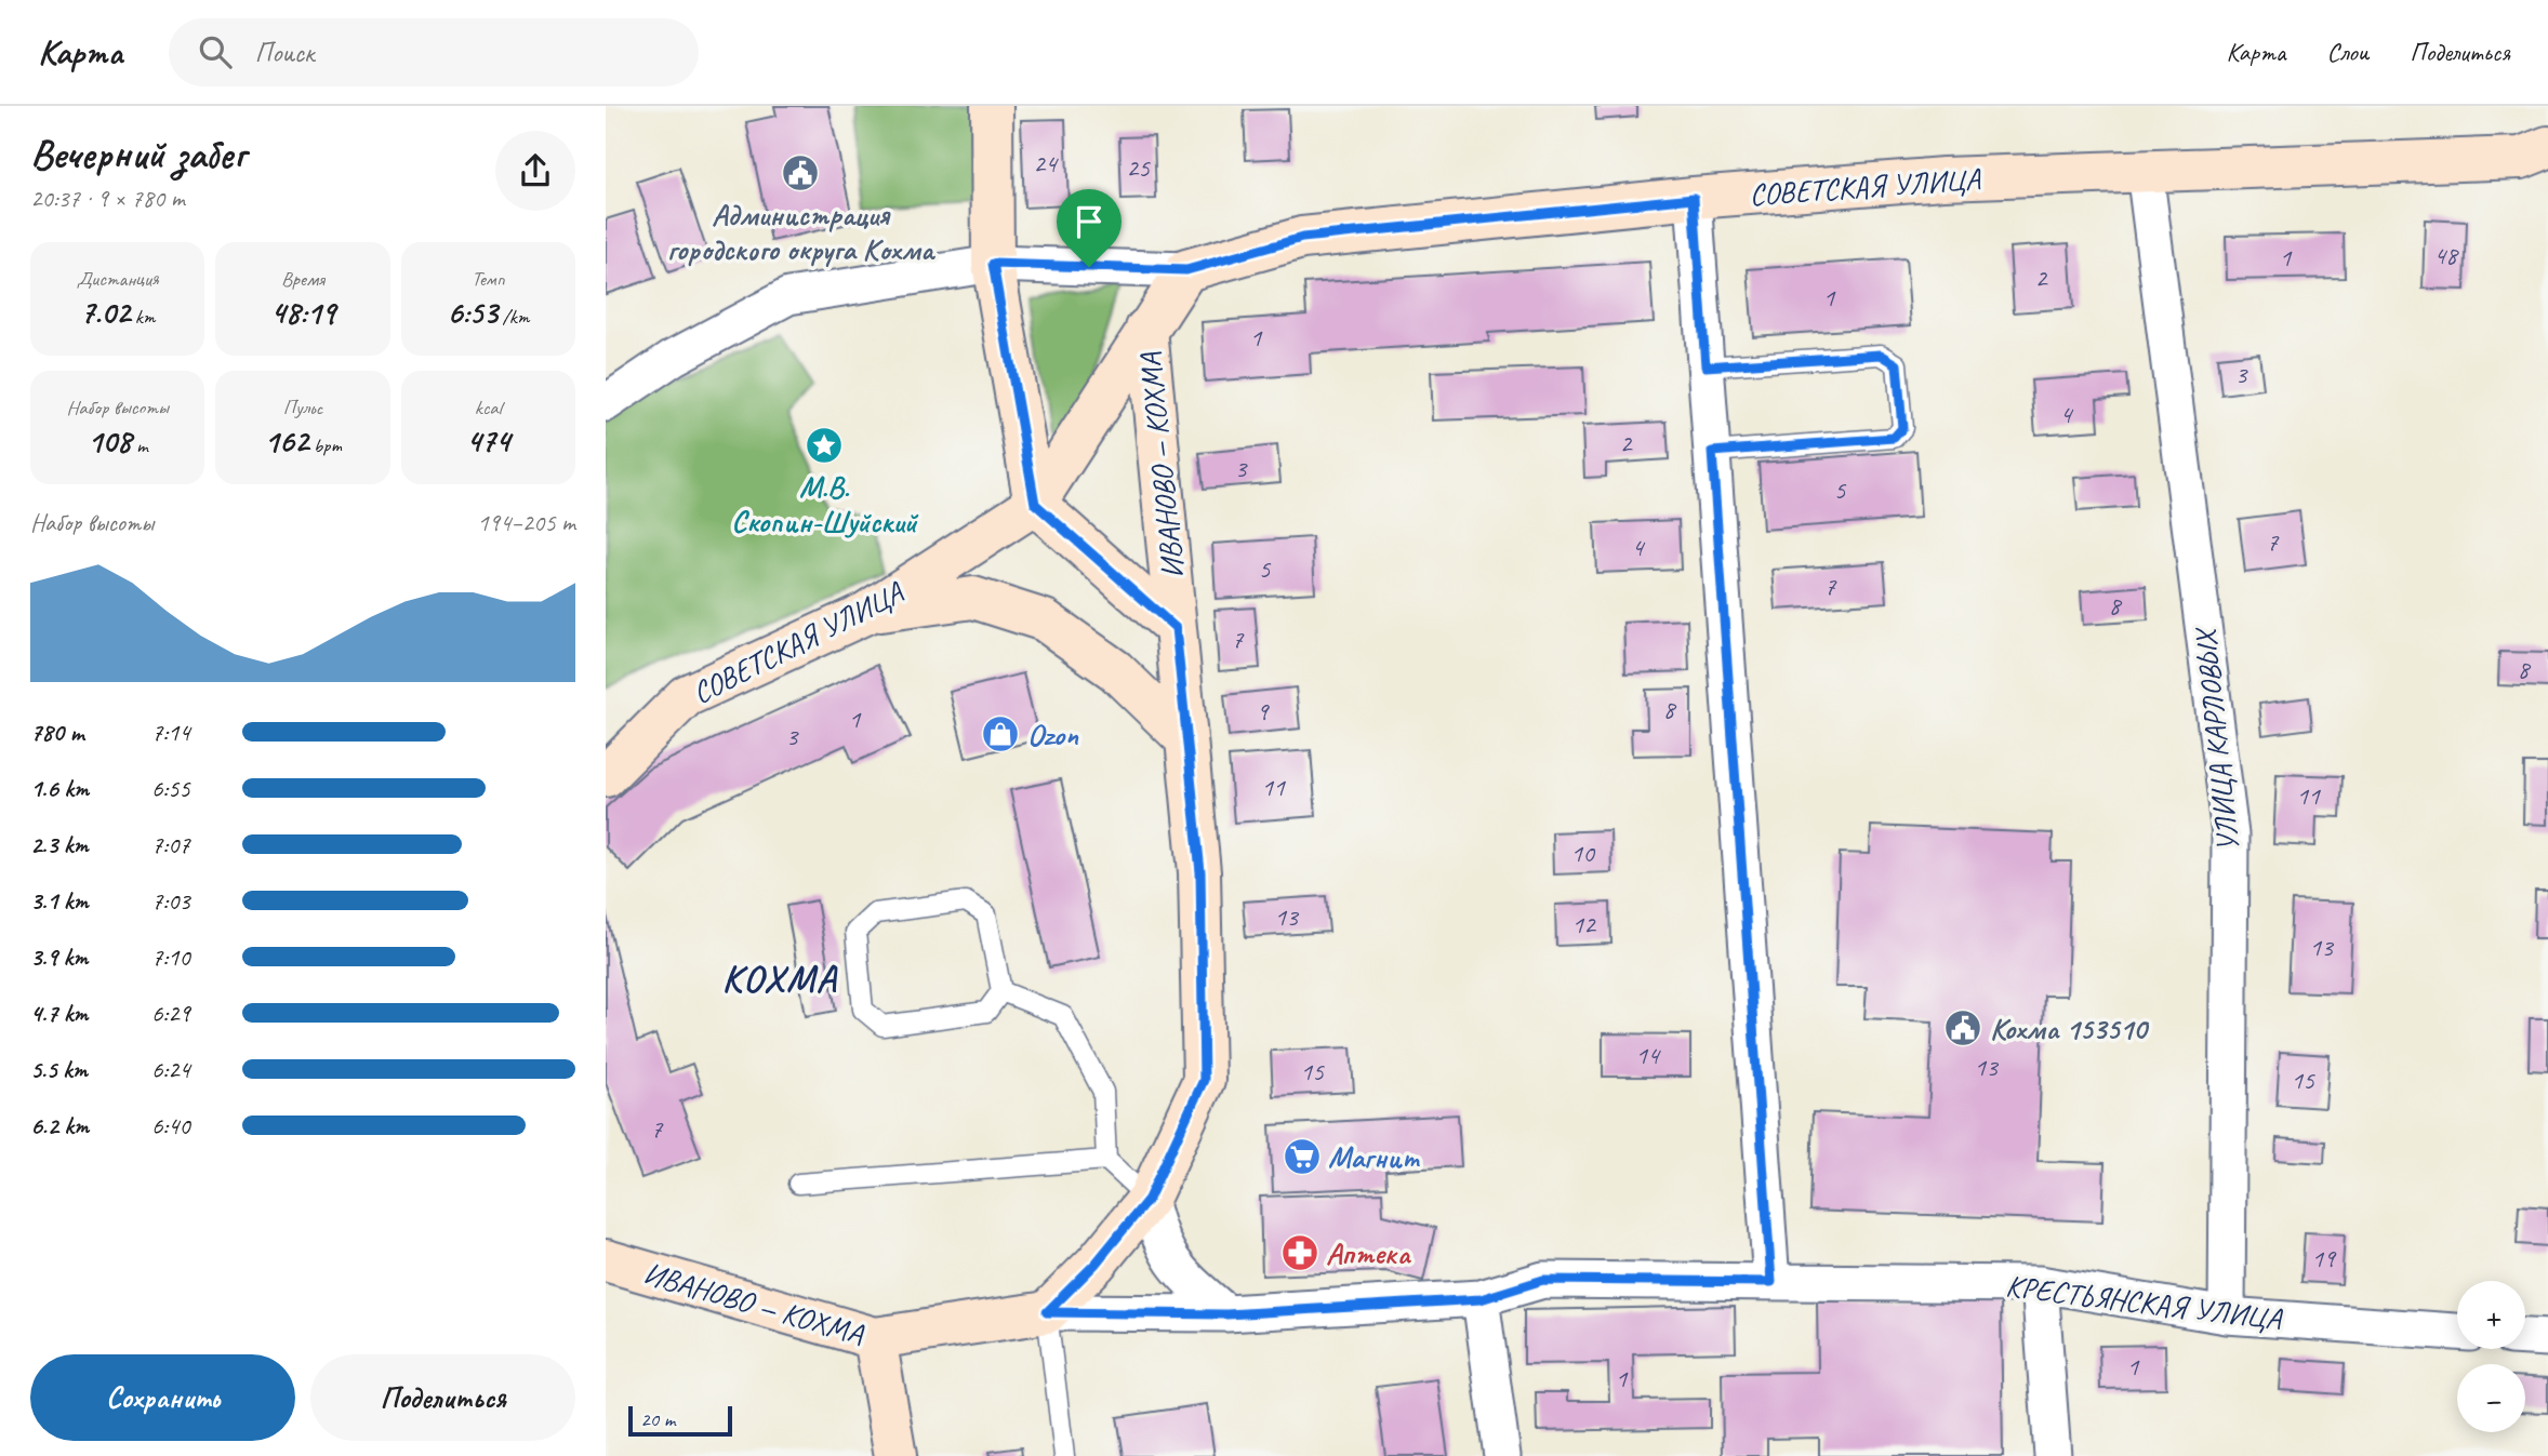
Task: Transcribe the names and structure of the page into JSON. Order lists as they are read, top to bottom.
{
  "streets": {
    "main road": ["СОВЕТСКАЯ УЛИЦА", "ИВАНОВО — КОХМА"],
    "street": ["УЛИЦА КАРЛОВЫХ", "КРЕСТЬЯНСКАЯ УЛИЦА"]
  },
  "crossings": [
    ["СОВЕТСКАЯ УЛИЦА", "ИВАНОВО — КОХМА"],
    ["СОВЕТСКАЯ УЛИЦА", "УЛИЦА КАРЛОВЫХ"],
    ["ИВАНОВО — КОХМА", "КРЕСТЬЯНСКАЯ УЛИЦА"],
    ["УЛИЦА КАРЛОВЫХ", "КРЕСТЬЯНСКАЯ УЛИЦА"]
  ],
  "districts": ["КОХМА"],
  "places": {
    "public building": ["Администрация городского округа Кохма", "Кохма 153510"],
    "place": ["М.В. Скопин-Шуйский"],
    "shop": ["Ozon"],
    "supermarket": ["Магнит"],
    "pharmacy": ["Аптека"]
  },
  "house_numbers": [
    "24",
    "25",
    "48",
    "1",
    "2",
    "1",
    "1",
    "3",
    "4",
    "2",
    "3",
    "5",
    "7",
    "4",
    "5",
    "7",
    "8",
    "7",
    "8",
    "8",
    "9",
    "1",
    "3",
    "11",
    "11",
    "10",
    "13",
    "12",
    "13",
    "14",
    "13",
    "15",
    "15",
    "7",
    "19",
    "1",
    "1"
  ],
  "scale_bar": "20 m",
  "page": {
    "header": "Карта",
    "search": "Поиск",
    "nav": ["Карта", "Слои", "Поделиться"],
    "heading": ["Вечерний забег", "20:37 · 9 × 780 m"],
    "stats": [
      ["Дистанция", "7.02 km"],
      ["Время", "48:19"],
      ["Темп", "6:53 /km"],
      ["Набор высоты", "108 m"],
      ["Пульс", "162 bpm"],
      ["kcal", "474"]
    ],
    "chart": ["Набор высоты", "194–205 m"],
    "list": [
      {
        "name": "780 m",
        "note": "7:14"
      },
      {
        "name": "1.6 km",
        "note": "6:55"
      },
      {
        "name": "2.3 km",
        "note": "7:07"
      },
      {
        "name": "3.1 km",
        "note": "7:03"
      },
      {
        "name": "3.9 km",
        "note": "7:10"
      },
      {
        "name": "4.7 km",
        "note": "6:29"
      },
      {
        "name": "5.5 km",
        "note": "6:24"
      },
      {
        "name": "6.2 km",
        "note": "6:40"
      }
    ],
    "map_buttons": ["+", "−"],
    "buttons": ["Сохранить", "Поделиться"],
    "scale": "20 m"
  }
}
